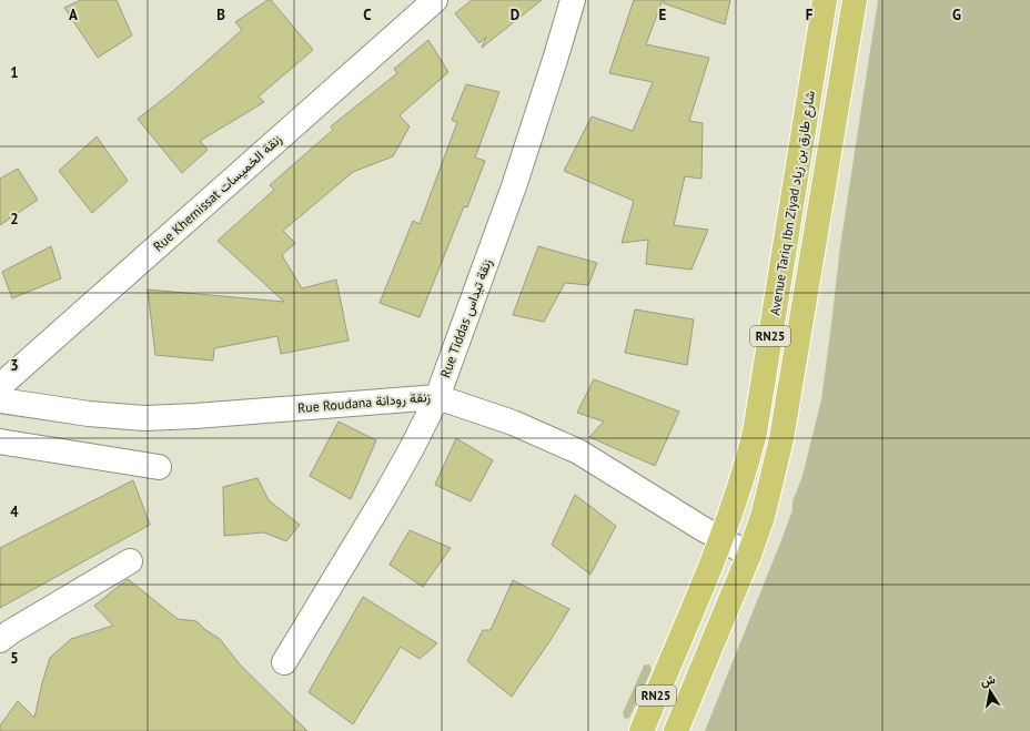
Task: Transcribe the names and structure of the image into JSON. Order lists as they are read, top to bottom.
{
  "streets": {
    "main road": ["Avenue Tariq Ibn Ziyad شارع طارق بن زياد", "RN25"],
    "street": ["Rue Khemissat زنقة الخميسات", "Rue Tiddas زنقة تيداس", "Rue Roudana زنقة رودانة"]
  },
  "crossings": [
    ["Avenue Tariq Ibn Ziyad شارع طارق بن زياد", "Rue Roudana زنقة رودانة"],
    ["Rue Tiddas زنقة تيداس", "Rue Roudana زنقة رودانة"]
  ],
  "north": "top",
  "grid": {
    "columns": [
      "A",
      "B",
      "C",
      "D",
      "E",
      "F",
      "G"
    ],
    "rows": [
      "1",
      "2",
      "3",
      "4",
      "5"
    ]
  }
}
